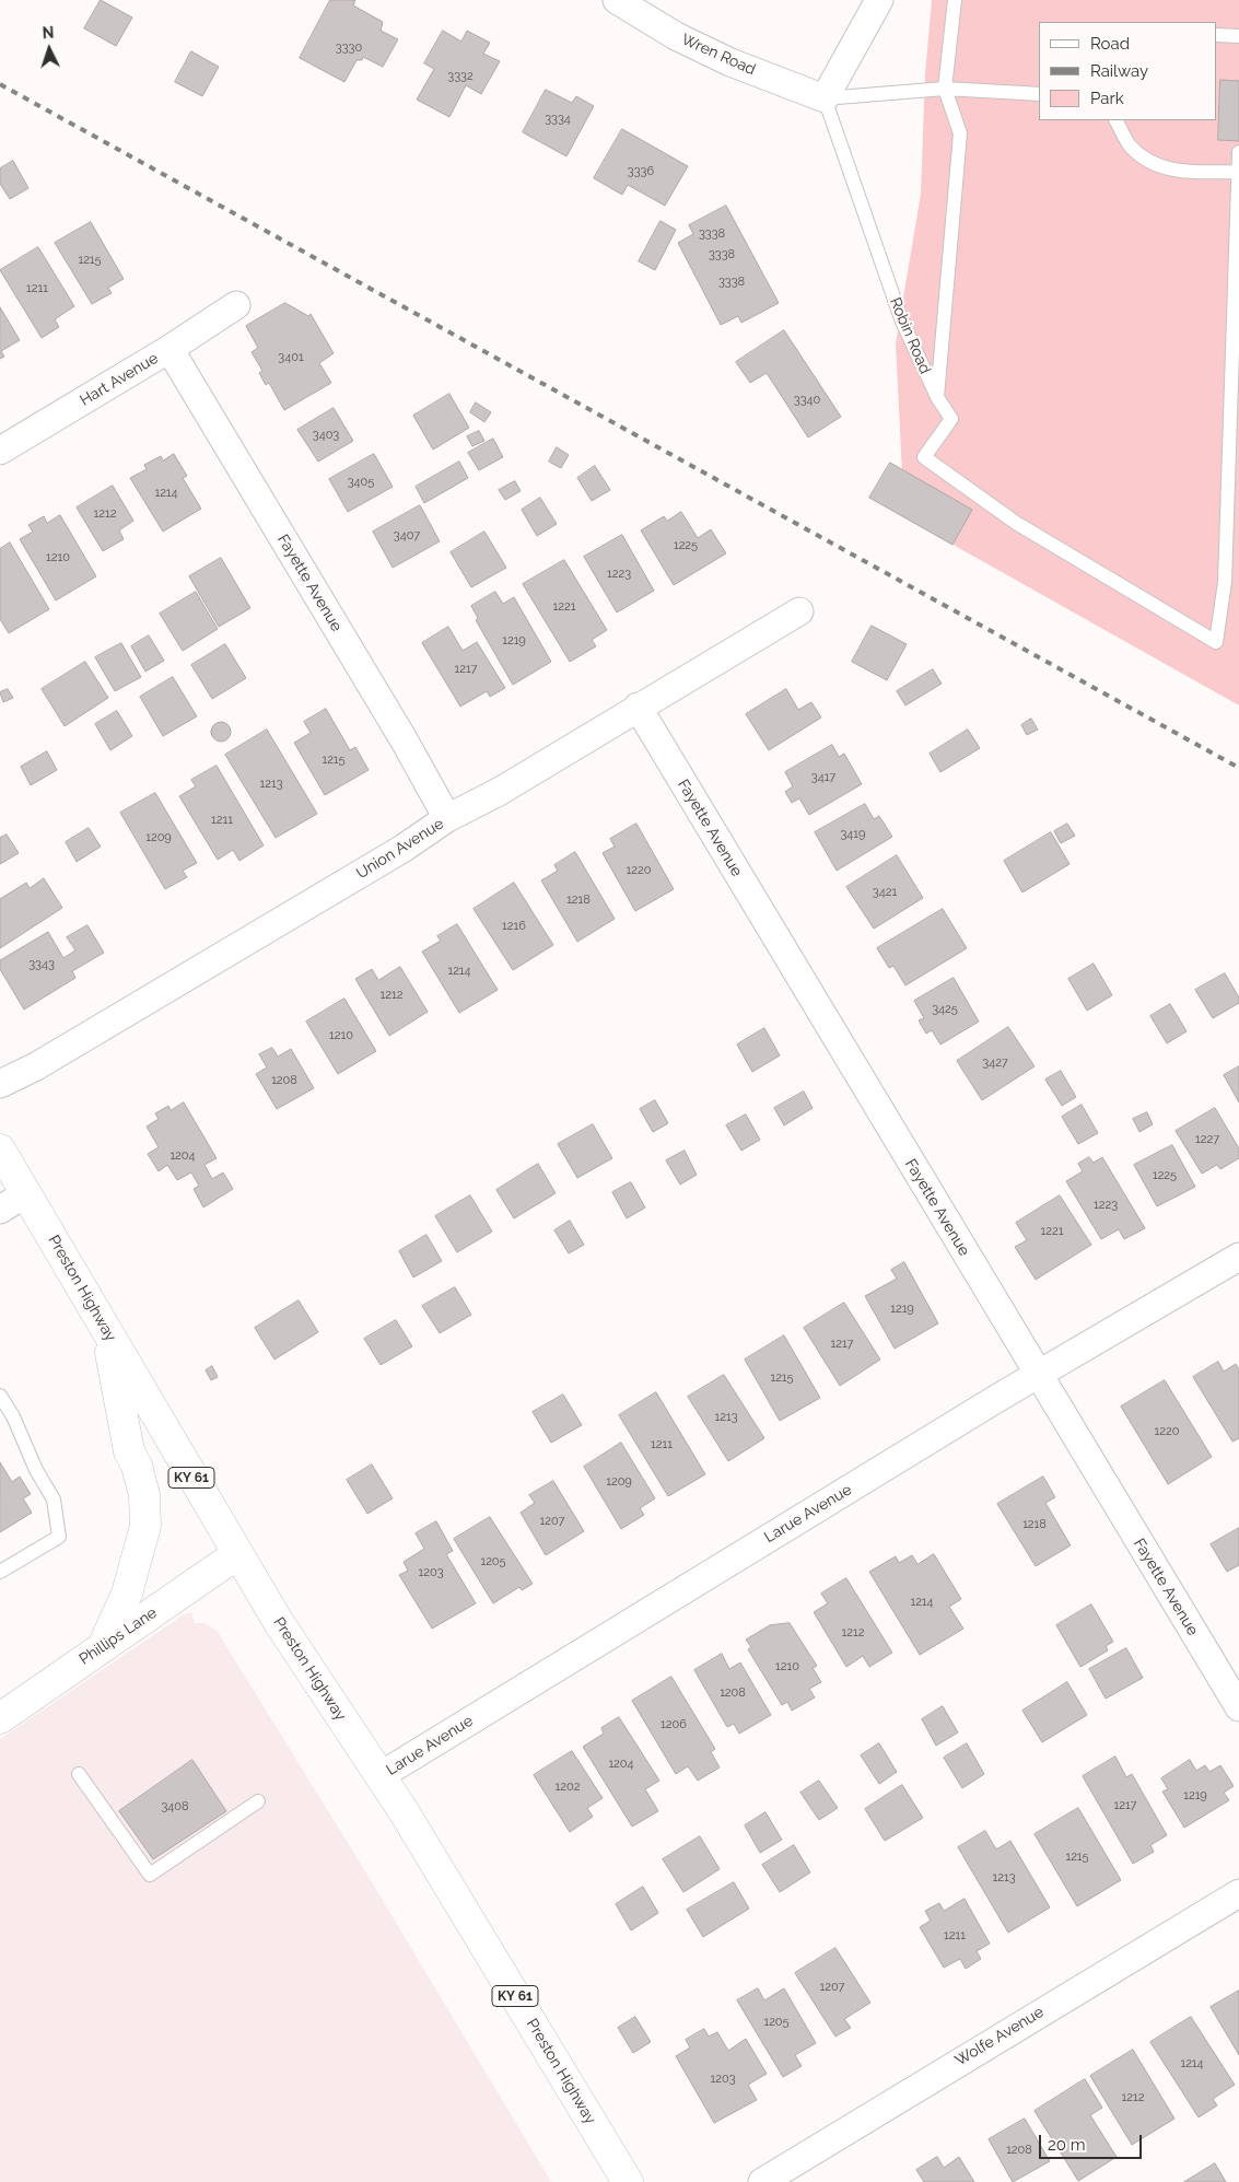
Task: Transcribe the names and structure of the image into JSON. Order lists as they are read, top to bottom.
{
  "streets": {
    "main road": ["Preston Highway", "KY 61", "Phillips Lane"],
    "street": [
      "Wren Road",
      "Hart Avenue",
      "Fayette Avenue",
      "Union Avenue",
      "Larue Avenue",
      "Wolfe Avenue"
    ],
    "lane": ["Robin Road"]
  },
  "crossings": [
    ["Wren Road", "Robin Road"],
    ["Hart Avenue", "Fayette Avenue"],
    ["Fayette Avenue", "Union Avenue"],
    ["Fayette Avenue", "Larue Avenue"],
    ["Preston Highway", "Larue Avenue"],
    ["Preston Highway", "Phillips Lane"]
  ],
  "house_numbers": [
    "3330",
    "3332",
    "3334",
    "3336",
    "3338",
    "3338",
    "1215",
    "3338",
    "1211",
    "3401",
    "3340",
    "3403",
    "3405",
    "1214",
    "1212",
    "3407",
    "1225",
    "1210",
    "1223",
    "1221",
    "1219",
    "1217",
    "1215",
    "3417",
    "1213",
    "1211",
    "3419",
    "1209",
    "1220",
    "3421",
    "1218",
    "1216",
    "3343",
    "1214",
    "1212",
    "3425",
    "1210",
    "3427",
    "1208",
    "1227",
    "1204",
    "1225",
    "1223",
    "1221",
    "1219",
    "1217",
    "1215",
    "1213",
    "1220",
    "1211",
    "1209",
    "1207",
    "1218",
    "1205",
    "1203",
    "1214",
    "1212",
    "1210",
    "1208",
    "1206",
    "1204",
    "1202",
    "1219",
    "1217",
    "3408",
    "1215",
    "1213",
    "1211",
    "1207",
    "1205",
    "1214",
    "1203",
    "1212",
    "1208"
  ],
  "legend": ["Road", "Railway", "Park"],
  "scale_bar": "20 m",
  "north": "top"
}
